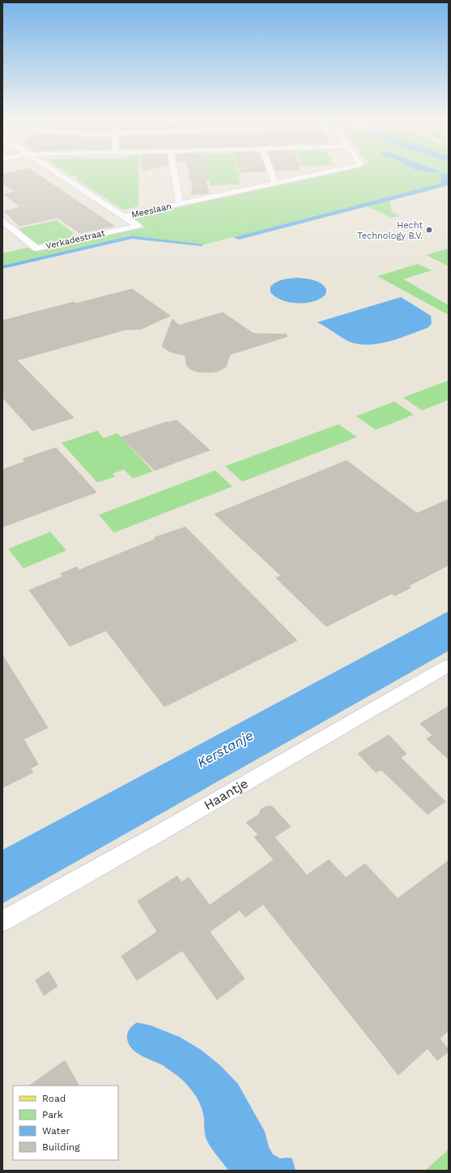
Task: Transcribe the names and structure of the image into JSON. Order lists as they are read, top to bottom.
{
  "streets": {
    "street": ["Meeslaan", "Verkadestraat", "Haantje"]
  },
  "crossings": [
    ["Meeslaan", "Verkadestraat"]
  ],
  "water": ["Kerstanje"],
  "places": ["Hecht Technology B.V."],
  "legend": [
    "Road",
    "Park",
    "Water",
    "Building"
  ]
}
